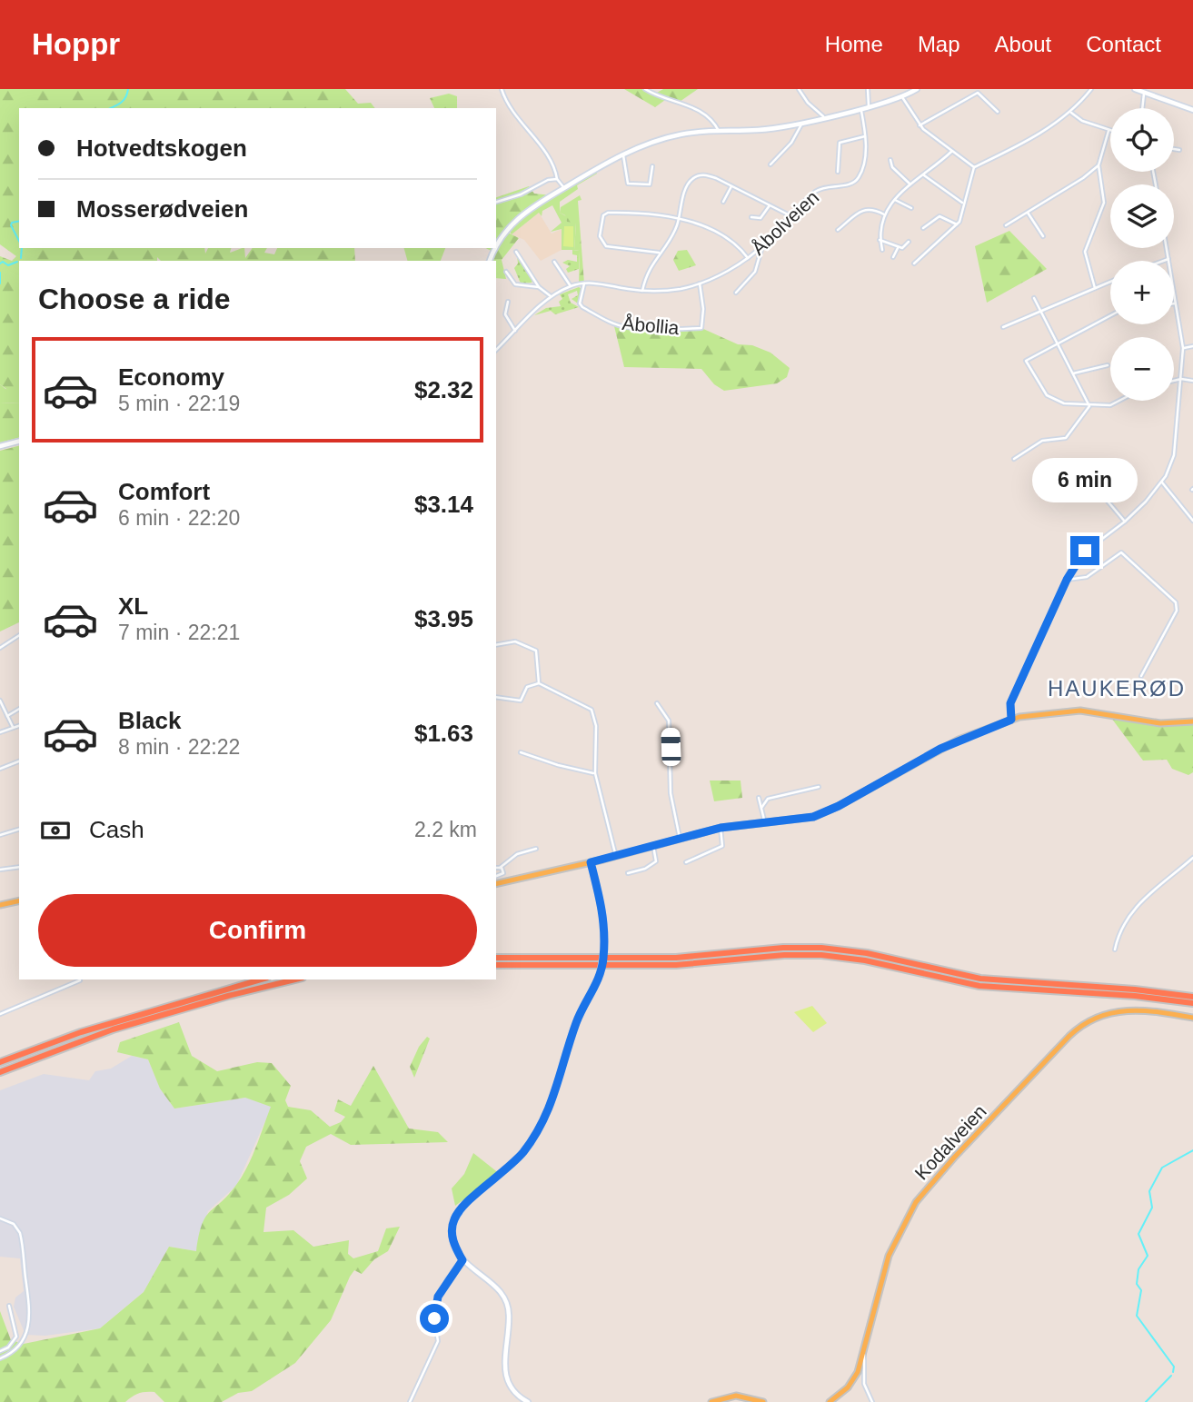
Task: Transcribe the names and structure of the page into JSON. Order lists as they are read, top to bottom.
{
  "streets": {
    "main road": ["Kodalveien"],
    "street": ["Åbolveien", "Åbollia"]
  },
  "crossings": [
    ["Åbolveien", "Åbollia"]
  ],
  "districts": ["HAUKERØD"],
  "page": {
    "header": "Hoppr",
    "nav": [
      "Home",
      "Map",
      "About",
      "Contact"
    ],
    "map_buttons": ["+", "−"],
    "banner": ["Hotvedtskogen", "Mosserødveien"],
    "heading": "Choose a ride",
    "list": [
      {
        "name": "Economy",
        "note": "5 min · 22:19",
        "value": "$2.32"
      },
      {
        "name": "Comfort",
        "note": "6 min · 22:20",
        "value": "$3.14"
      },
      {
        "name": "XL",
        "note": "7 min · 22:21",
        "value": "$3.95"
      },
      {
        "name": "Black",
        "note": "8 min · 22:22",
        "value": "$1.63"
      }
    ],
    "bubble": "6 min",
    "pay": ["Cash", "2.2 km"],
    "buttons": "Confirm"
  }
}
